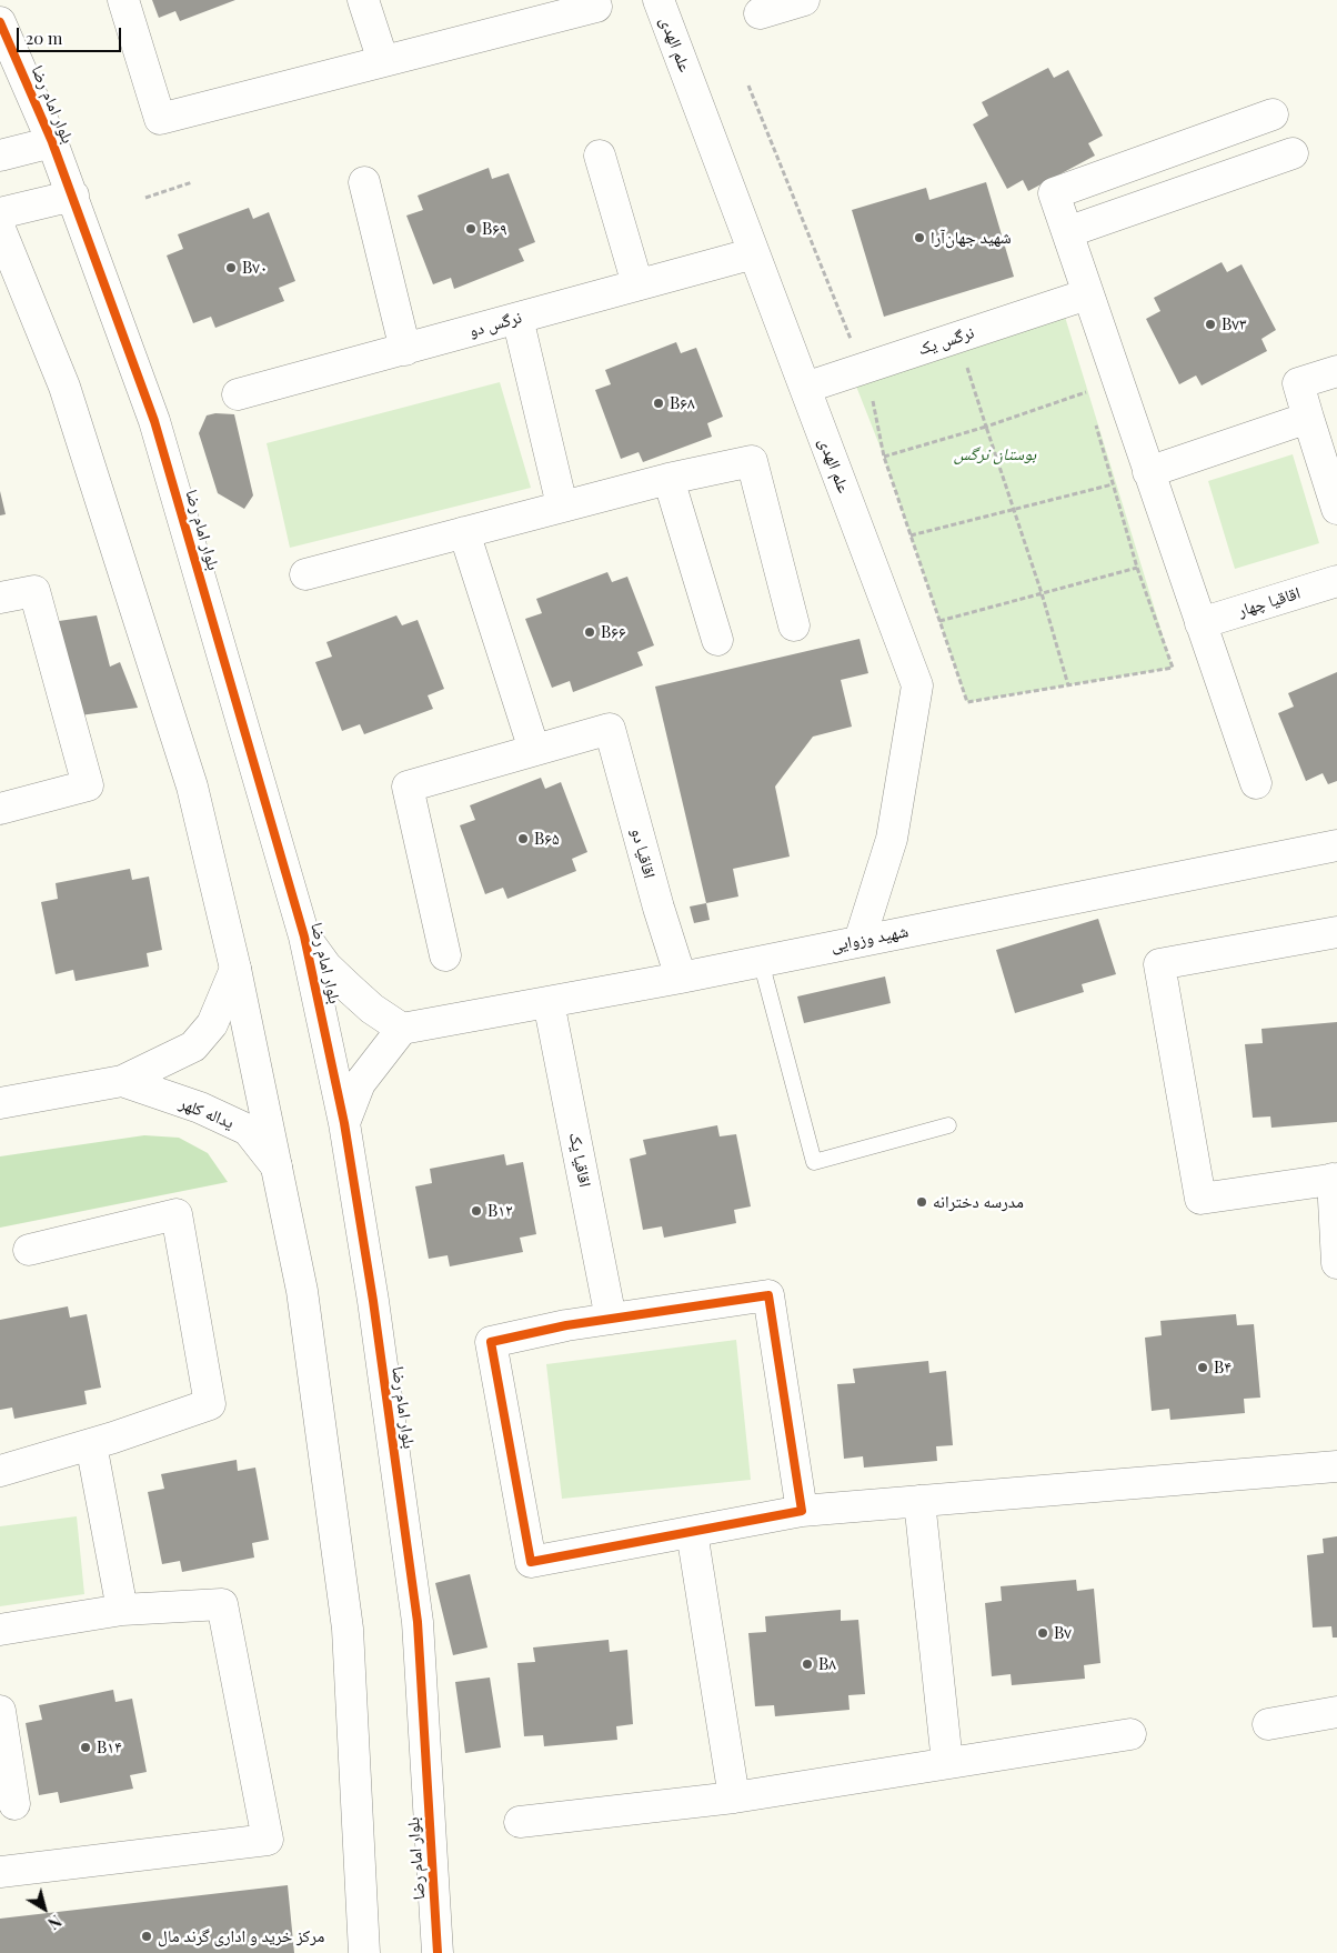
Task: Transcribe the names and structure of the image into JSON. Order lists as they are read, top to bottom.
{
  "streets": {
    "street": [
      "علم الهدی",
      "بلوار امام رضا",
      "نرگس دو",
      "نرگس یک",
      "اقاقیا چهار",
      "اقاقیا دو",
      "شهید وزوایی",
      "یداله کلهر",
      "اقاقیا یک"
    ]
  },
  "crossings": [
    ["علم الهدی", "نرگس دو"],
    ["علم الهدی", "نرگس یک"],
    ["علم الهدی", "شهید وزوایی"],
    ["اقاقیا دو", "شهید وزوایی"],
    ["شهید وزوایی", "اقاقیا یک"]
  ],
  "parks": ["بوستان نرگس"],
  "places": [
    "B۶۹",
    "شهید جهان‌آرا",
    "B۷۰",
    "B۷۳",
    "B۶۸",
    "B۶۶",
    "B۶۵",
    "مدرسه دخترانه",
    "B۱۲",
    "B۴",
    "B۷",
    "B۸",
    "B۱۴",
    "مرکز خرید و اداری گرند مال"
  ],
  "scale_bar": "20 m",
  "north": "bottom right"
}
